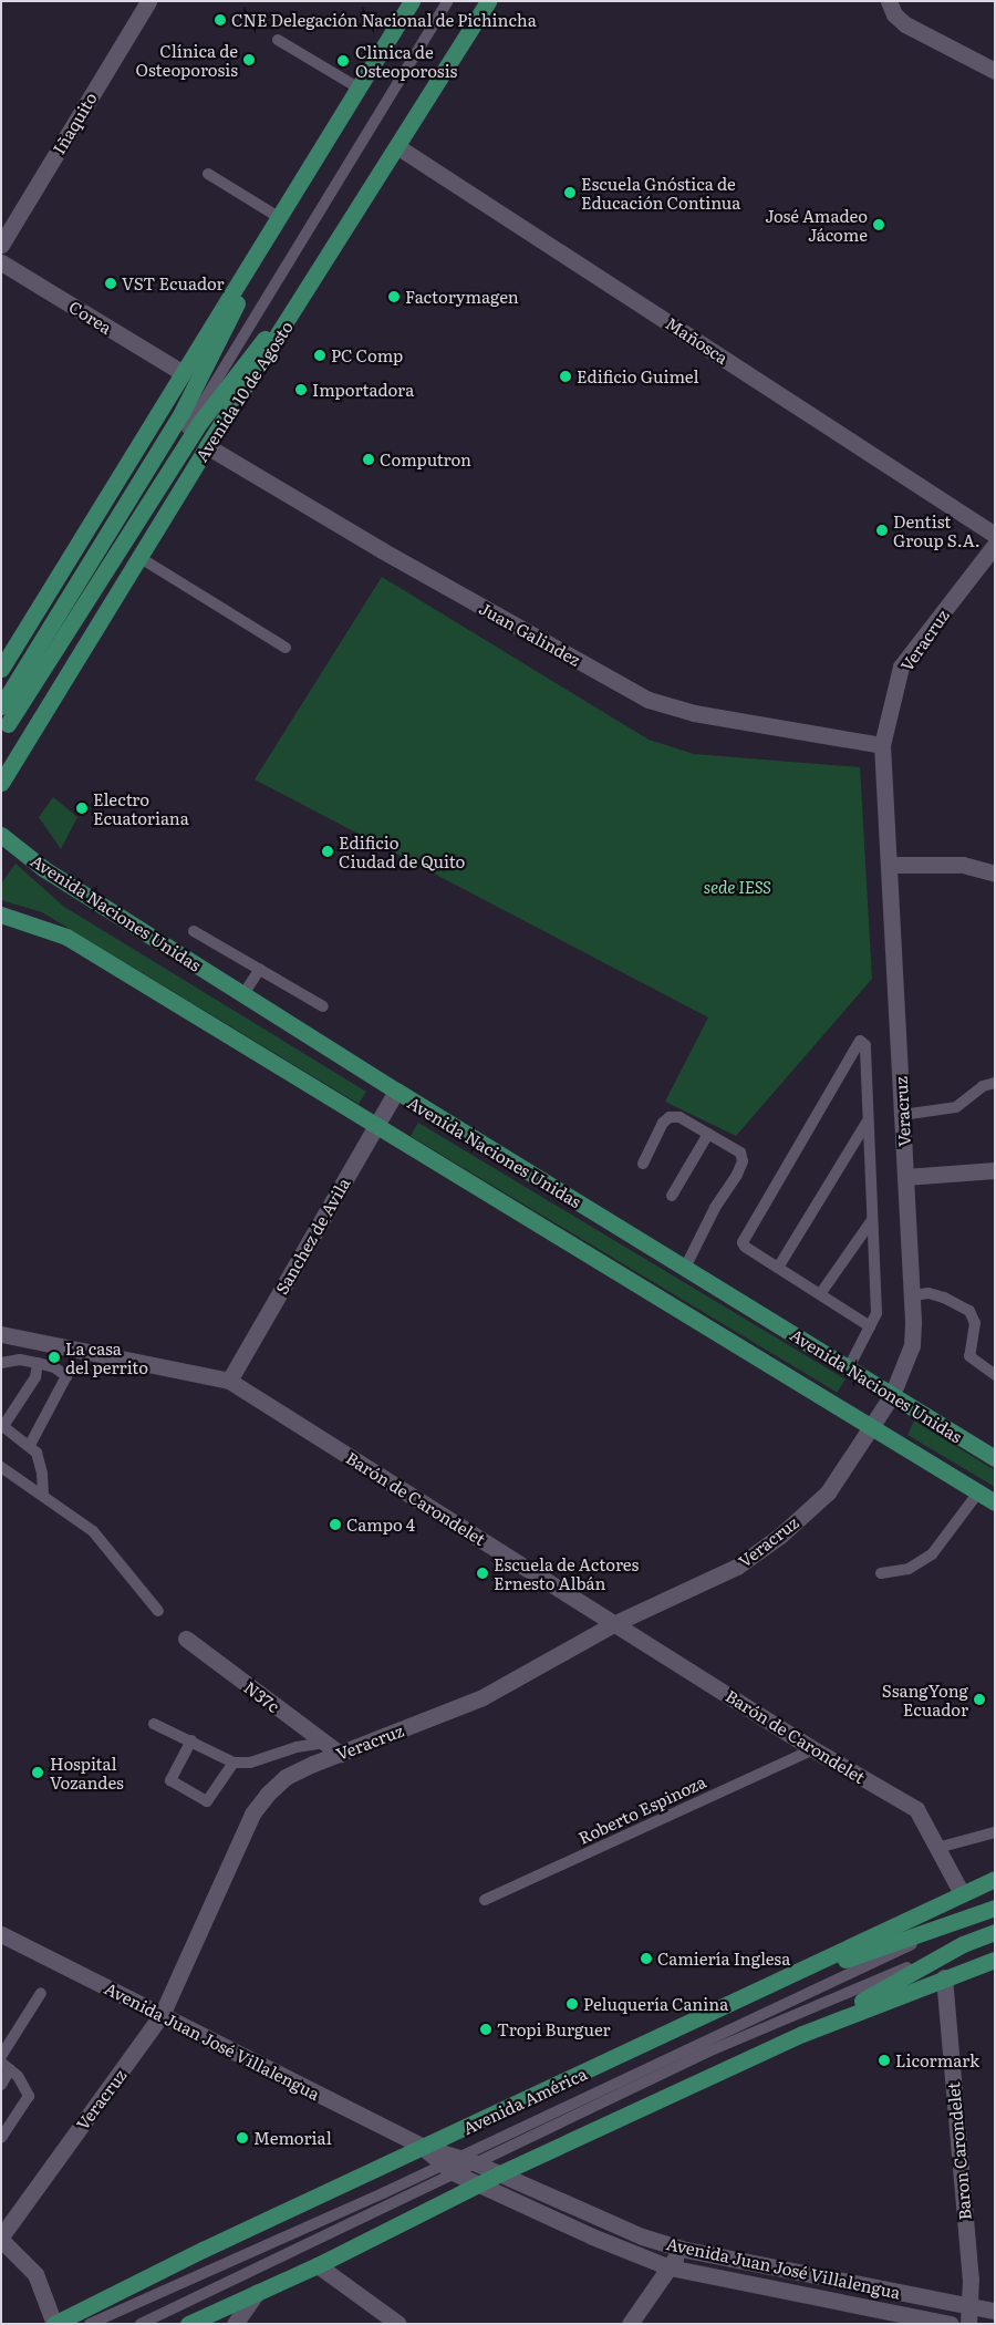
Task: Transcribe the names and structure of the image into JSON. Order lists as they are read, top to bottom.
{
  "streets": {
    "main road": ["Avenida 10 de Agosto", "Avenida Naciones Unidas", "Avenida América"],
    "street": [
      "Iñaquito",
      "Corea",
      "Mañosca",
      "Juan Galindez",
      "Veracruz",
      "Sanchez de Avila",
      "Barón de Carondelet",
      "N37c",
      "Avenida Juan José Villalengua",
      "Baron Carondelet"
    ],
    "lane": ["Roberto Espinoza"]
  },
  "crossings": [
    ["Mañosca", "Avenida 10 de Agosto"],
    ["Avenida 10 de Agosto", "Juan Galindez"],
    ["Juan Galindez", "Veracruz"],
    ["Veracruz", "Avenida Naciones Unidas"],
    ["Veracruz", "Barón de Carondelet"],
    ["Veracruz", "N37c"],
    ["Veracruz", "Avenida Juan José Villalengua"],
    ["Avenida Naciones Unidas", "Sanchez de Avila"],
    ["Sanchez de Avila", "Barón de Carondelet"],
    ["Barón de Carondelet", "Roberto Espinoza"],
    ["Barón de Carondelet", "Avenida América"],
    ["Avenida Juan José Villalengua", "Avenida América"],
    ["Avenida Juan José Villalengua", "Baron Carondelet"]
  ],
  "parks": ["sede IESS"],
  "places": [
    "CNE Delegación Nacional de Pichincha",
    "Clínica de Osteoporosis",
    "Clinica de Osteoporosis",
    "Escuela Gnóstica de Educación Continua",
    "José Amadeo Jácome",
    "VST Ecuador",
    "Factorymagen",
    "PC Comp",
    "Edificio Guimel",
    "Importadora",
    "Computron",
    "Dentist Group S.A.",
    "Electro Ecuatoriana",
    "Edificio Ciudad de Quito",
    "La casa del perrito",
    "Campo 4",
    "Escuela de Actores Ernesto Albán",
    "SsangYong Ecuador",
    "Hospital Vozandes",
    "Camiería Inglesa",
    "Peluquería Canina",
    "Tropi Burguer",
    "Licormark",
    "Memorial"
  ]
}
